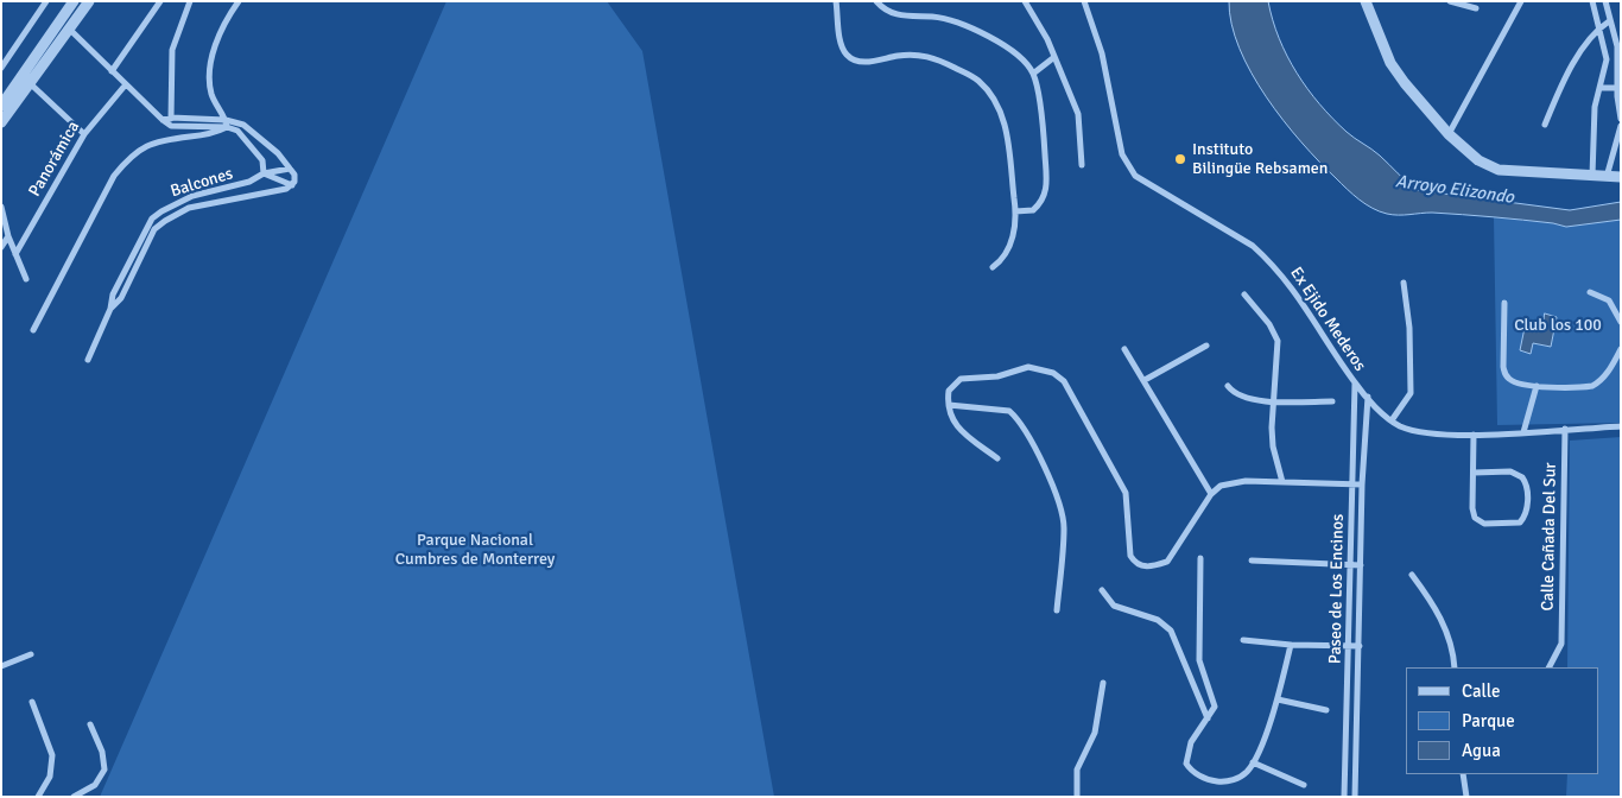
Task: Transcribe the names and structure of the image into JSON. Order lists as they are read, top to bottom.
{
  "streets": {
    "street": [
      "Panorámica",
      "Balcones",
      "Ex Ejido Mederos",
      "Calle Cañada Del Sur",
      "Paseo de Los Encinos"
    ]
  },
  "crossings": [
    ["Ex Ejido Mederos", "Calle Cañada Del Sur"],
    ["Ex Ejido Mederos", "Paseo de Los Encinos"]
  ],
  "water": ["Arroyo Elizondo"],
  "parks": ["Club los 100", "Parque Nacional Cumbres de Monterrey"],
  "places": ["Instituto Bilingüe Rebsamen"],
  "legend": ["Calle", "Parque", "Agua"]
}
